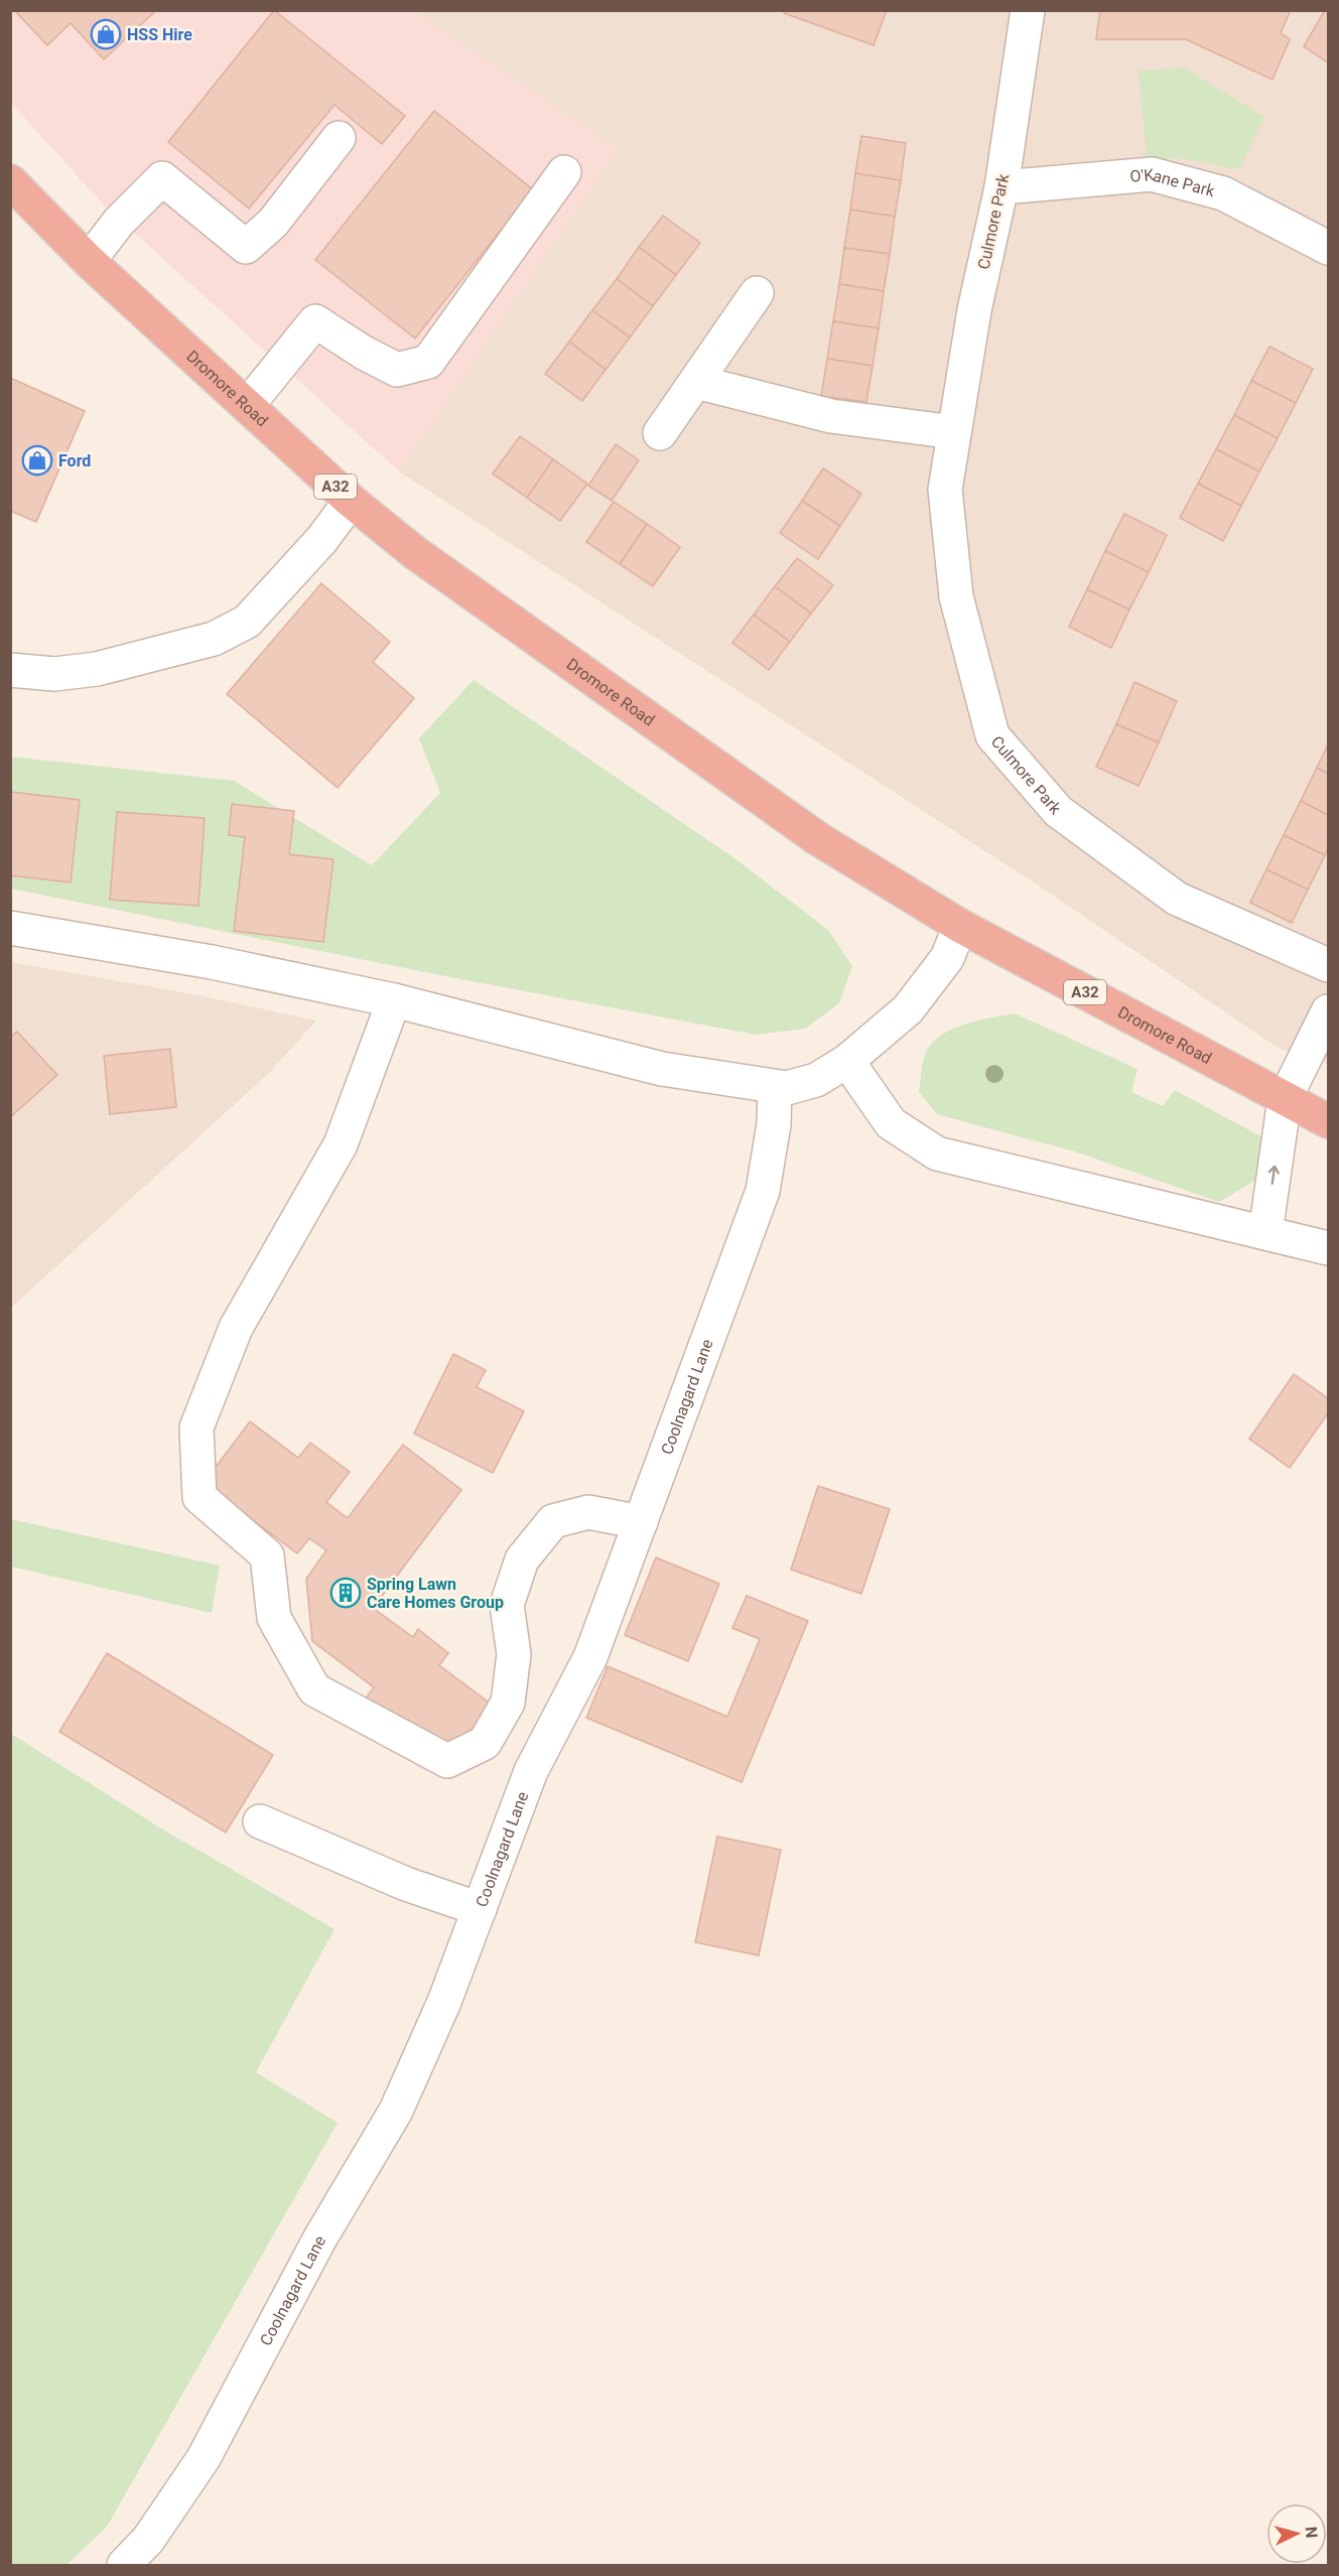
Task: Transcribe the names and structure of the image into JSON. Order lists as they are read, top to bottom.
{
  "streets": {
    "highway": ["Dromore Road", "A32"],
    "street": ["O'Kane Park", "Culmore Park", "Coolnagard Lane"]
  },
  "crossings": [
    ["O'Kane Park", "Culmore Park"]
  ],
  "places": {
    "shop": ["HSS Hire", "Ford"],
    "building": ["Spring Lawn Care Homes Group"]
  },
  "north": "right"
}
